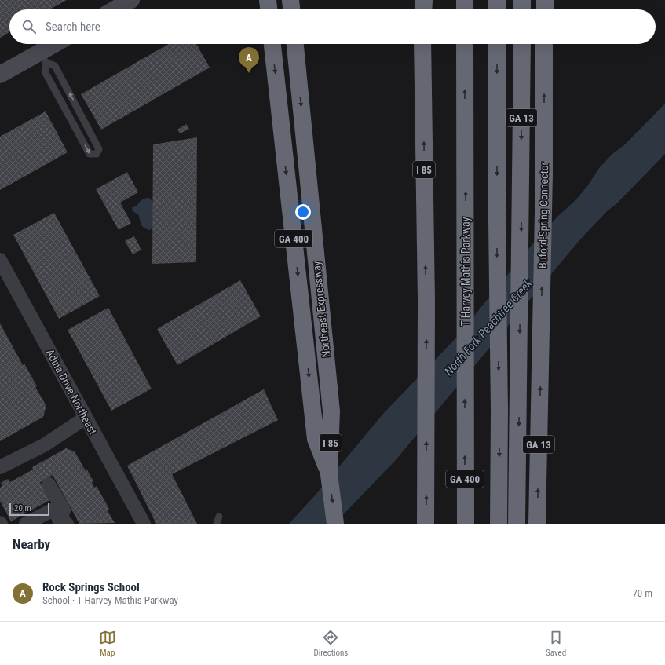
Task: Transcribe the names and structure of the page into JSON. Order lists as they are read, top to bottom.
{
  "streets": {
    "highway": [
      "GA 13",
      "I 85",
      "Buford-Spring Connector",
      "GA 400",
      "T Harvey Mathis Parkway",
      "Northeast Expressway"
    ],
    "street": ["Adina Drive Northeast"]
  },
  "crossings": [
    ["GA 400", "Northeast Expressway"]
  ],
  "water": ["North Fork Peachtree Creek"],
  "scale_bar": "20 m",
  "page": {
    "search": "Search here",
    "pins": "A",
    "scale": "20 m",
    "heading": "Nearby",
    "list": [
      {
        "mark": "A",
        "name": "Rock Springs School",
        "note": "School · T Harvey Mathis Parkway",
        "value": "70 m"
      }
    ],
    "nav": ["Map", "Directions", "Saved"]
  }
}
